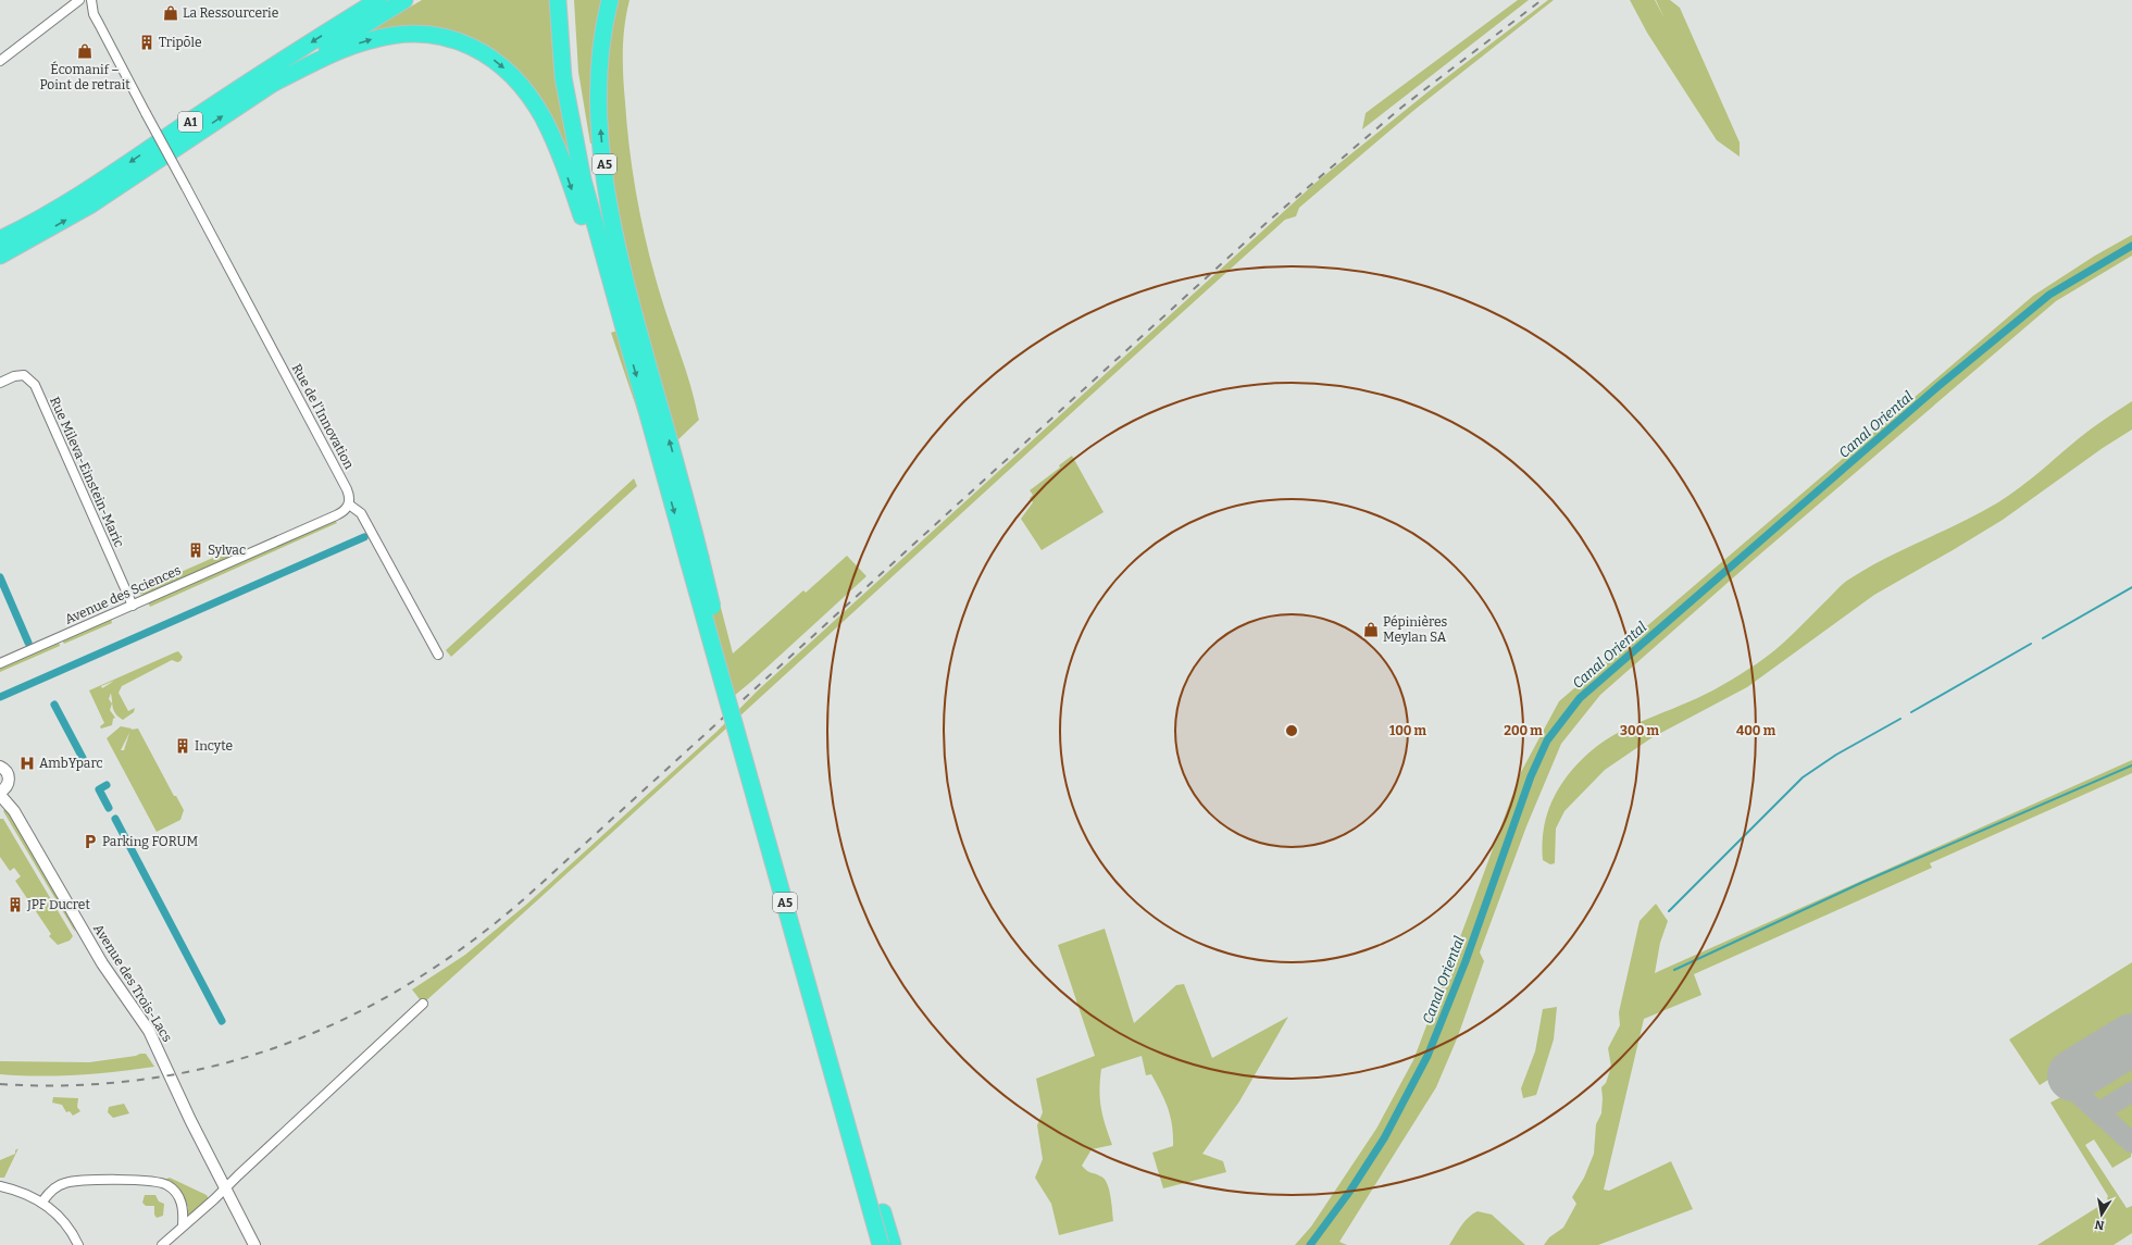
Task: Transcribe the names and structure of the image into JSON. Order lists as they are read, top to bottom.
{
  "streets": {
    "highway": ["A1", "A5"],
    "street": [
      "Rue de l'Innovation",
      "Rue Mileva-Einstein-Maric",
      "Avenue des Sciences",
      "Avenue des Trois-Lacs"
    ]
  },
  "crossings": [
    ["Rue de l'Innovation", "Avenue des Sciences"],
    ["Rue Mileva-Einstein-Maric", "Avenue des Sciences"]
  ],
  "water": ["Canal Oriental"],
  "places": {
    "shop": ["La Ressourcerie", "Écomanif – Point de retrait", "Pépinières Meylan SA"],
    "building": [
      "Tripōle",
      "Sylvac",
      "Incyte",
      "JPF Ducret"
    ],
    "hospital": ["AmbYparc"],
    "parking": ["Parking FORUM"]
  },
  "north": "bottom",
  "rings": [
    "100 m",
    "200 m",
    "300 m",
    "400 m"
  ]
}
